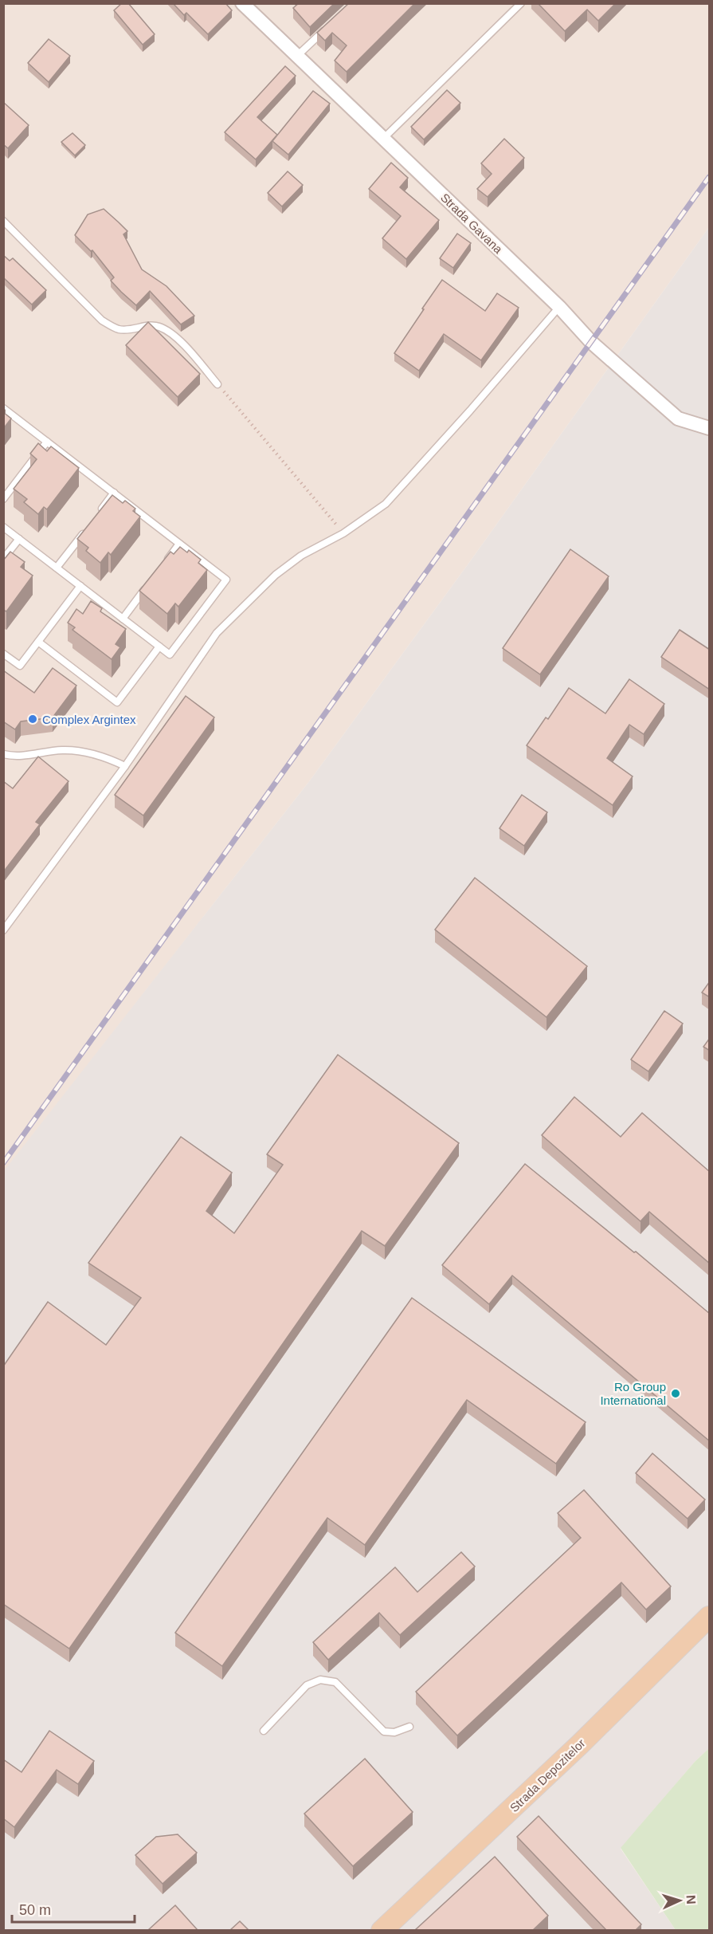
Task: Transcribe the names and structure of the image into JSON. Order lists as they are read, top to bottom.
{
  "streets": {
    "main road": ["Strada Depozitelor"],
    "street": ["Strada Gavana"]
  },
  "places": ["Complex Argintex", "Ro Group International"],
  "scale_bar": "50 m",
  "north": "right"
}
